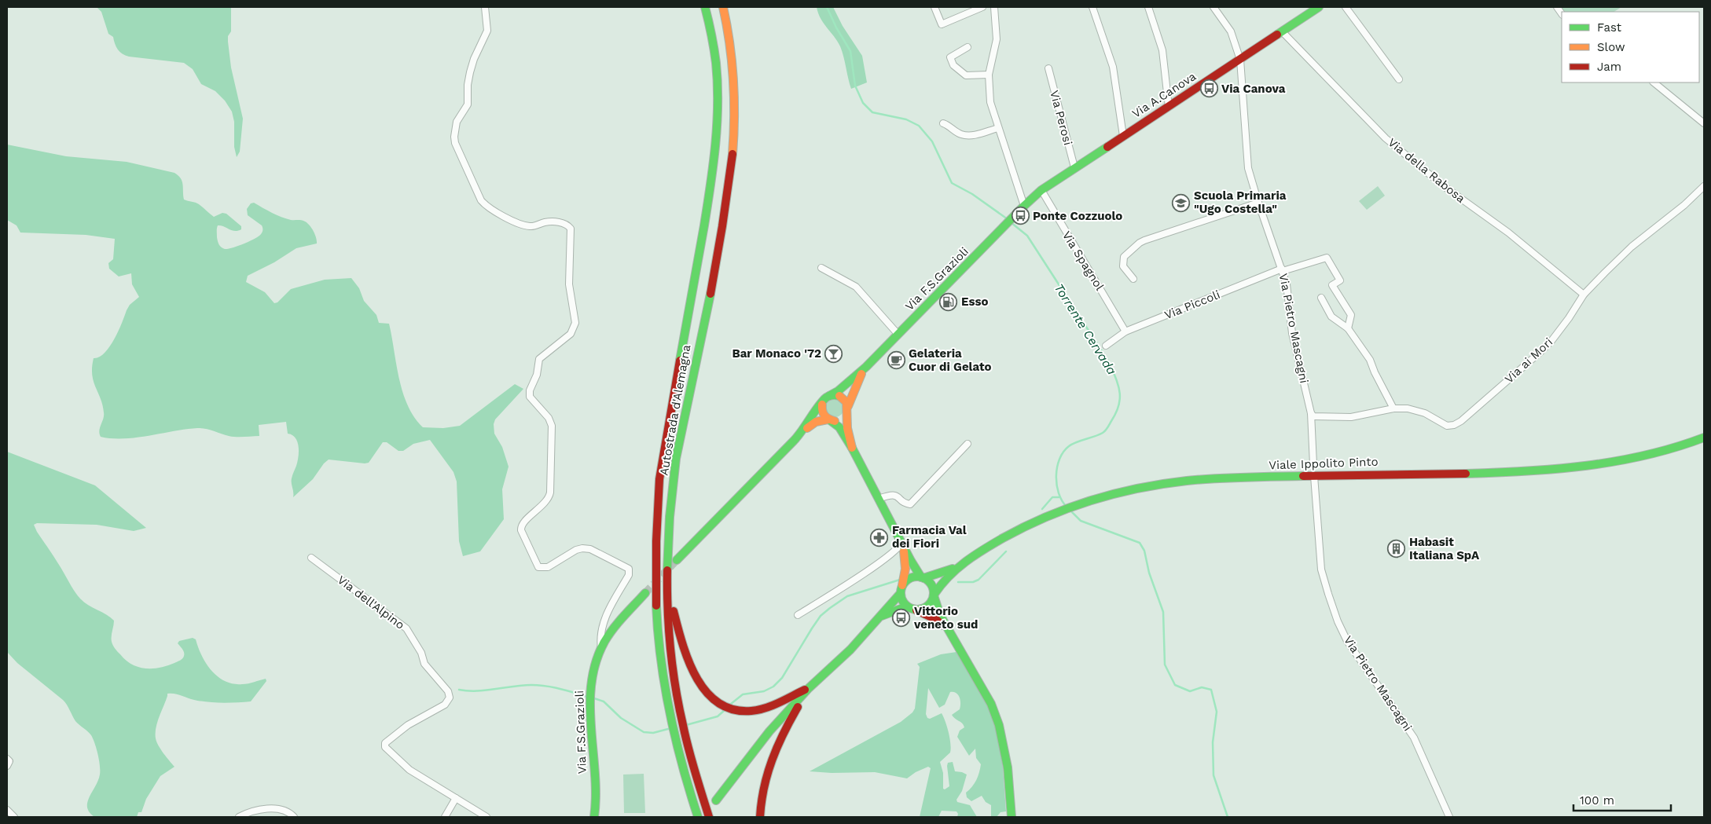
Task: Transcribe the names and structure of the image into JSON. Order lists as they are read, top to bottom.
{
  "streets": {
    "main road": [
      "Via A.Canova",
      "Via F.S.Grazioli",
      "Autostrada d'Alemagna",
      "Viale Ippolito Pinto"
    ],
    "street": [
      "Via Perosi",
      "Via della Rabosa",
      "Via Spagnol",
      "Via Piccoli",
      "Via Pietro Mascagni",
      "Via ai Mori",
      "Via dell'Alpino"
    ]
  },
  "crossings": [
    ["Via A.Canova", "Via Perosi"],
    ["Via A.Canova", "Via della Rabosa"],
    ["Via A.Canova", "Via Spagnol"],
    ["Via A.Canova", "Via F.S.Grazioli"],
    ["Via A.Canova", "Via Pietro Mascagni"],
    ["Via della Rabosa", "Via ai Mori"],
    ["Via Spagnol", "Via Piccoli"],
    ["Via Piccoli", "Via Pietro Mascagni"],
    ["Via Pietro Mascagni", "Via ai Mori"],
    ["Via Pietro Mascagni", "Viale Ippolito Pinto"]
  ],
  "water": ["Torrente Cervada"],
  "places": {
    "bus stop": ["Via Canova", "Ponte Cozzuolo", "Vittorio veneto sud"],
    "school or university": ["Scuola Primaria \"Ugo Costella\""],
    "fuel station": ["Esso"],
    "bar": ["Bar Monaco '72"],
    "cafe": ["Gelateria Cuor di Gelato"],
    "pharmacy": ["Farmacia Val dei Fiori"],
    "building": ["Habasit Italiana SpA"]
  },
  "legend": ["Fast", "Slow", "Jam"],
  "scale_bar": "100 m"
}
